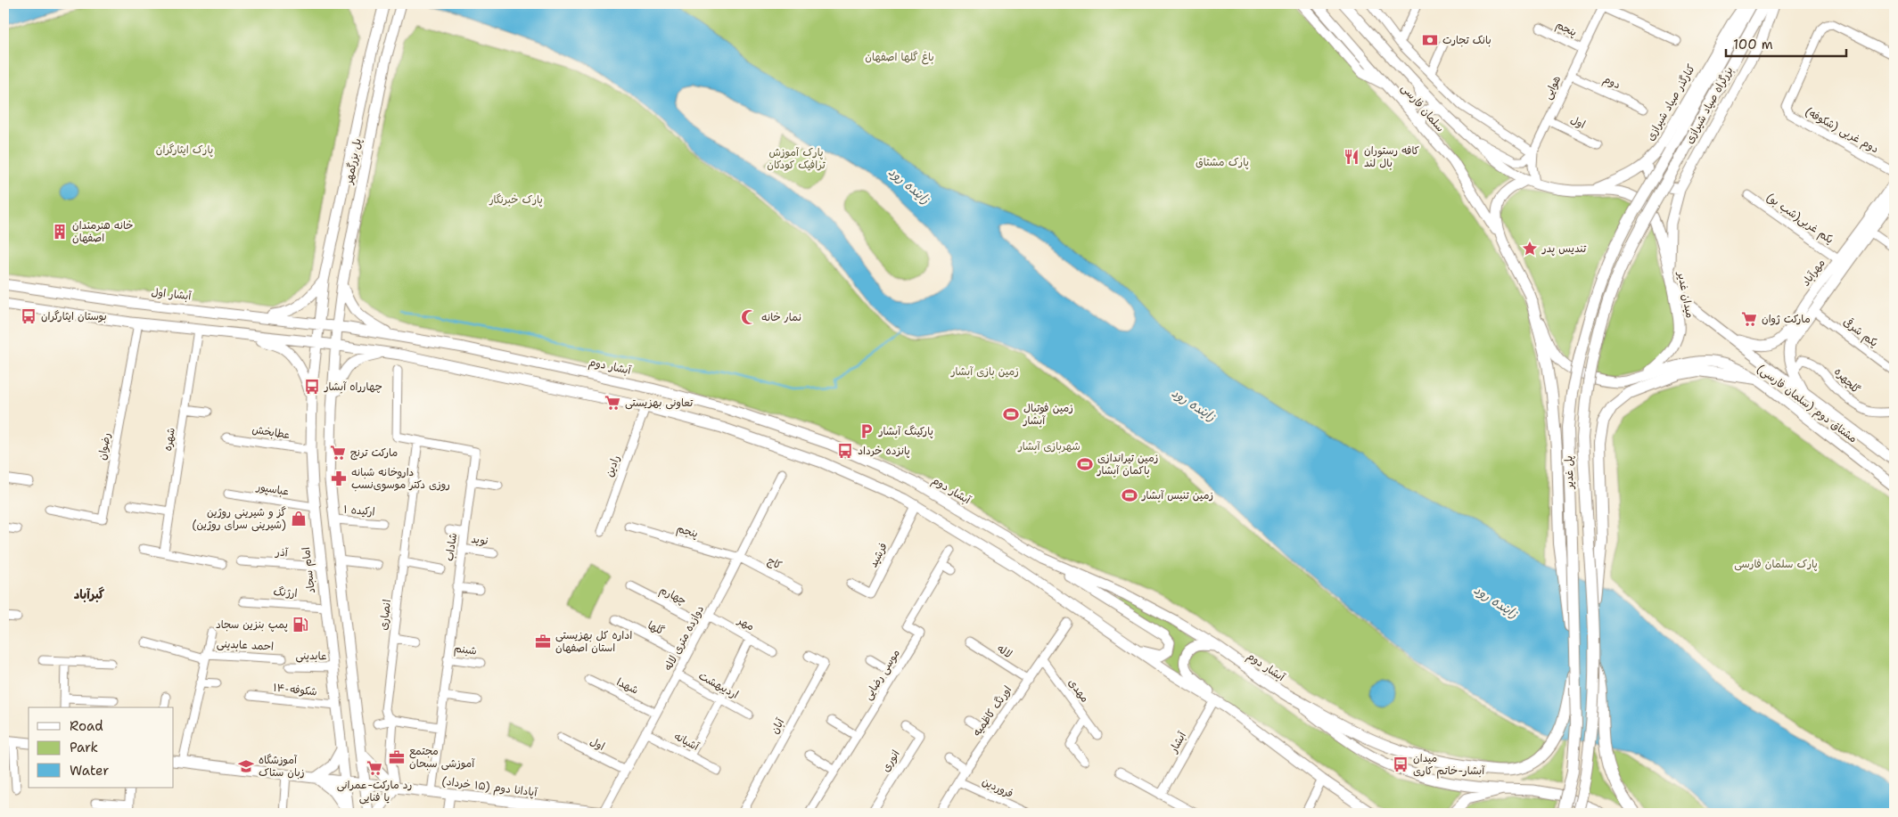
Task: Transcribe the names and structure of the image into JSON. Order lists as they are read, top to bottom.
{
  "streets": {
    "highway": ["بزرگراه صیاد شیرازی", "پل غدیر"],
    "main road": [
      "کنارگذر صیاد شیرازی",
      "سلمان فارسی",
      "پل بزرگمهر",
      "مهرآباد",
      "آبشار اول",
      "میدان غدیر",
      "آبشار دوم",
      "مشتاق دوم (سلمان فارسی)",
      "امام سجاد",
      "آپادانا دوم (۱۵ خرداد)"
    ],
    "street": [
      "پنجم",
      "دوم",
      "هوایی",
      "اول",
      "دوم غربی (شکوفه)",
      "یکم غربی(شب بو)",
      "یکم شرقی",
      "گلچهره",
      "عطابخش",
      "شهره",
      "رضوان",
      "رادین",
      "عباسپور",
      "ارکیده ۱",
      "نوید",
      "شاداب",
      "آذر",
      "فرشید",
      "کاج",
      "ارژنگ",
      "چهارم",
      "انصاری",
      "مهر",
      "گلها",
      "دوازده متری لاله",
      "احمد عابدینی",
      "شبنم",
      "لاله",
      "عابدینی",
      "موسی رضایی",
      "اردیبهشت",
      "شهدا",
      "۱۴-شکوفه",
      "مهدی",
      "اورنگ کاظمیه",
      "آبان",
      "آشیانه",
      "آبشار",
      "انوری",
      "فروردین"
    ]
  },
  "crossings": [
    ["پنجم", "هوایی"],
    ["پنجم", "کاج"],
    ["پنجم", "دوازده متری لاله"],
    ["دوم", "هوایی"],
    ["هوایی", "سلمان فارسی"],
    ["هوایی", "اول"],
    ["هوایی", "میدان غدیر"],
    ["کنارگذر صیاد شیرازی", "میدان غدیر"],
    ["بزرگراه صیاد شیرازی", "پل غدیر"],
    ["سلمان فارسی", "میدان غدیر"],
    ["اول", "دوازده متری لاله"],
    ["پل بزرگمهر", "آبشار اول"],
    ["پل بزرگمهر", "آبشار دوم"],
    ["پل بزرگمهر", "امام سجاد"],
    ["یکم غربی(شب بو)", "مهرآباد"],
    ["مهرآباد", "یکم شرقی"],
    ["مهرآباد", "مشتاق دوم (سلمان فارسی)"],
    ["آبشار اول", "آبشار دوم"],
    ["آبشار اول", "امام سجاد"],
    ["میدان غدیر", "مشتاق دوم (سلمان فارسی)"],
    ["عطابخش", "امام سجاد"],
    ["عباسپور", "امام سجاد"],
    ["نوید", "شاداب"],
    ["شاداب", "انصاری"],
    ["شاداب", "شبنم"],
    ["شاداب", "آپادانا دوم (۱۵ خرداد)"],
    ["آذر", "امام سجاد"],
    ["کاج", "دوازده متری لاله"],
    ["امام سجاد", "ارژنگ"],
    ["امام سجاد", "عابدینی"],
    ["امام سجاد", "۱۴-شکوفه"],
    ["امام سجاد", "آپادانا دوم (۱۵ خرداد)"],
    ["چهارم", "مهر"],
    ["چهارم", "دوازده متری لاله"],
    ["انصاری", "آپادانا دوم (۱۵ خرداد)"],
    ["مهر", "دوازده متری لاله"],
    ["گلها", "دوازده متری لاله"],
    ["دوازده متری لاله", "اردیبهشت"],
    ["دوازده متری لاله", "شهدا"],
    ["دوازده متری لاله", "آشیانه"],
    ["دوازده متری لاله", "آپادانا دوم (۱۵ خرداد)"],
    ["احمد عابدینی", "آپادانا دوم (۱۵ خرداد)"],
    ["لاله", "اورنگ کاظمیه"],
    ["مهدی", "اورنگ کاظمیه"],
    ["اورنگ کاظمیه", "فروردین"]
  ],
  "districts": ["گبرآباد"],
  "water": ["زاینده رود"],
  "parks": [
    "باغ گلها اصفهان",
    "پارک ایثارگران",
    "پارک آموزش ترافیک کودکان",
    "پارک مشتاق",
    "پارک خبرنگار",
    "زمین بازی آبشار",
    "شهربازی آبشار",
    "پارک سلمان فارسی"
  ],
  "places": {
    "bank": ["بانک تجارت"],
    "restaurant": ["کافه رستوران بال لند"],
    "building": ["خانه هنرمندان اصفهان"],
    "place": ["تندیس پدر"],
    "bus stop": [
      "بوستان ایثارگران",
      "چهارراه آبشار",
      "پانزده خرداد",
      "میدان آبشار-خاتم کاری"
    ],
    "mosque": ["نمار خانه"],
    "supermarket": [
      "مارکت ژوان",
      "تعاونی بهزیستی",
      "مارکت ترنج",
      "رد مارکت-عمرانی یا فنایی"
    ],
    "sports": ["زمین فوتبال آبشار", "زمین تیراندازی باکمان آبشار", "زمین تنیس آبشار"],
    "parking": ["پارکینگ آبشار"],
    "pharmacy": ["داروخانه شبانه روزی دکتر موسوی‌نسب"],
    "shop": ["گز و شیرینی روژین (شیرینی سرای روژین)"],
    "fuel station": ["پمپ بنزین سجاد"],
    "office": ["اداره کل بهزیستی استان اصفهان", "مجتمع آموزشی سبحان"],
    "school or university": ["آموزشگاه زبان ستاک"]
  },
  "legend": ["Road", "Park", "Water"],
  "scale_bar": "100 m"
}
